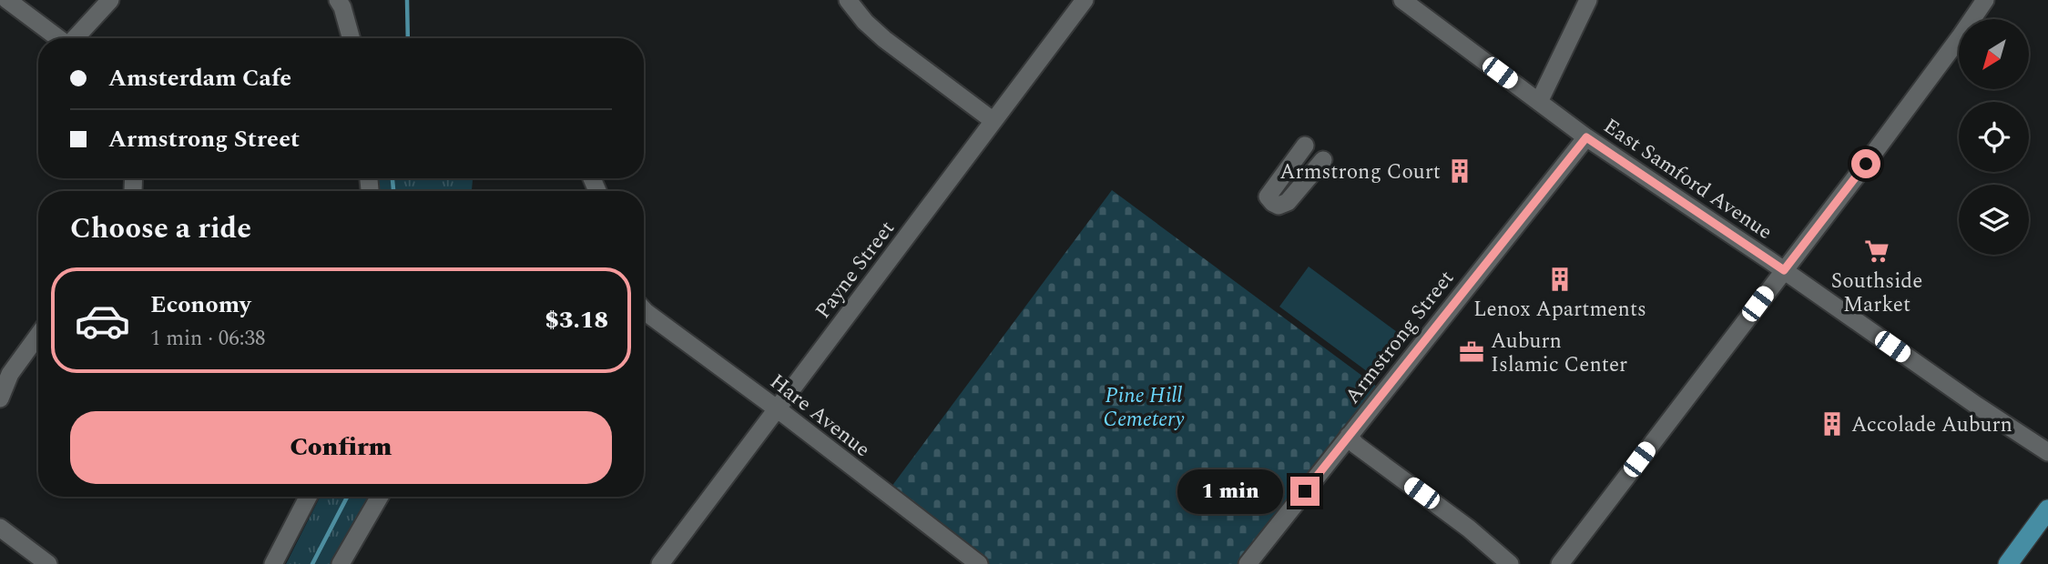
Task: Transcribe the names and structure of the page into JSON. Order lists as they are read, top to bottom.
{
  "streets": {
    "street": [
      "East Samford Avenue",
      "Payne Street",
      "Armstrong Street",
      "Hare Avenue"
    ]
  },
  "crossings": [
    ["East Samford Avenue", "Armstrong Street"],
    ["Payne Street", "Hare Avenue"]
  ],
  "parks": ["Pine Hill Cemetery"],
  "places": {
    "building": ["Armstrong Court", "Lenox Apartments", "Accolade Auburn"],
    "supermarket": ["Southside Market"],
    "office": ["Auburn Islamic Center"]
  },
  "north": "bottom left",
  "page": {
    "banner": ["Amsterdam Cafe", "Armstrong Street"],
    "heading": "Choose a ride",
    "list": [
      {
        "name": "Economy",
        "note": "1 min · 06:38",
        "value": "$3.18"
      }
    ],
    "buttons": "Confirm",
    "bubble": "1 min"
  }
}
